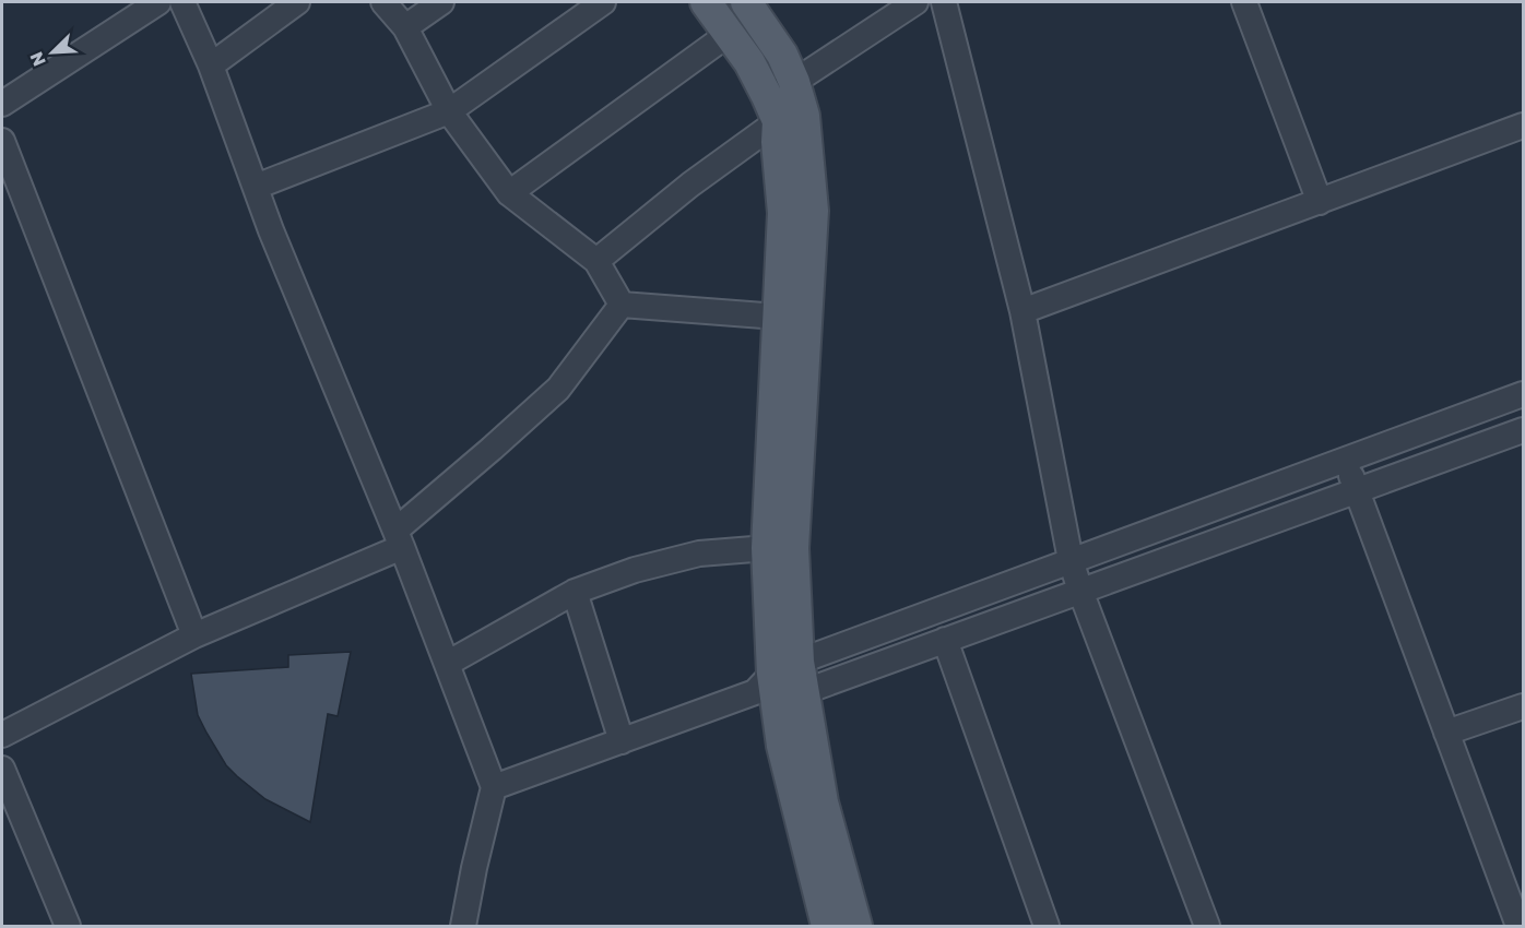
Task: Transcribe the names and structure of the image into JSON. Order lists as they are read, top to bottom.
{
  "north": "bottom left"
}
